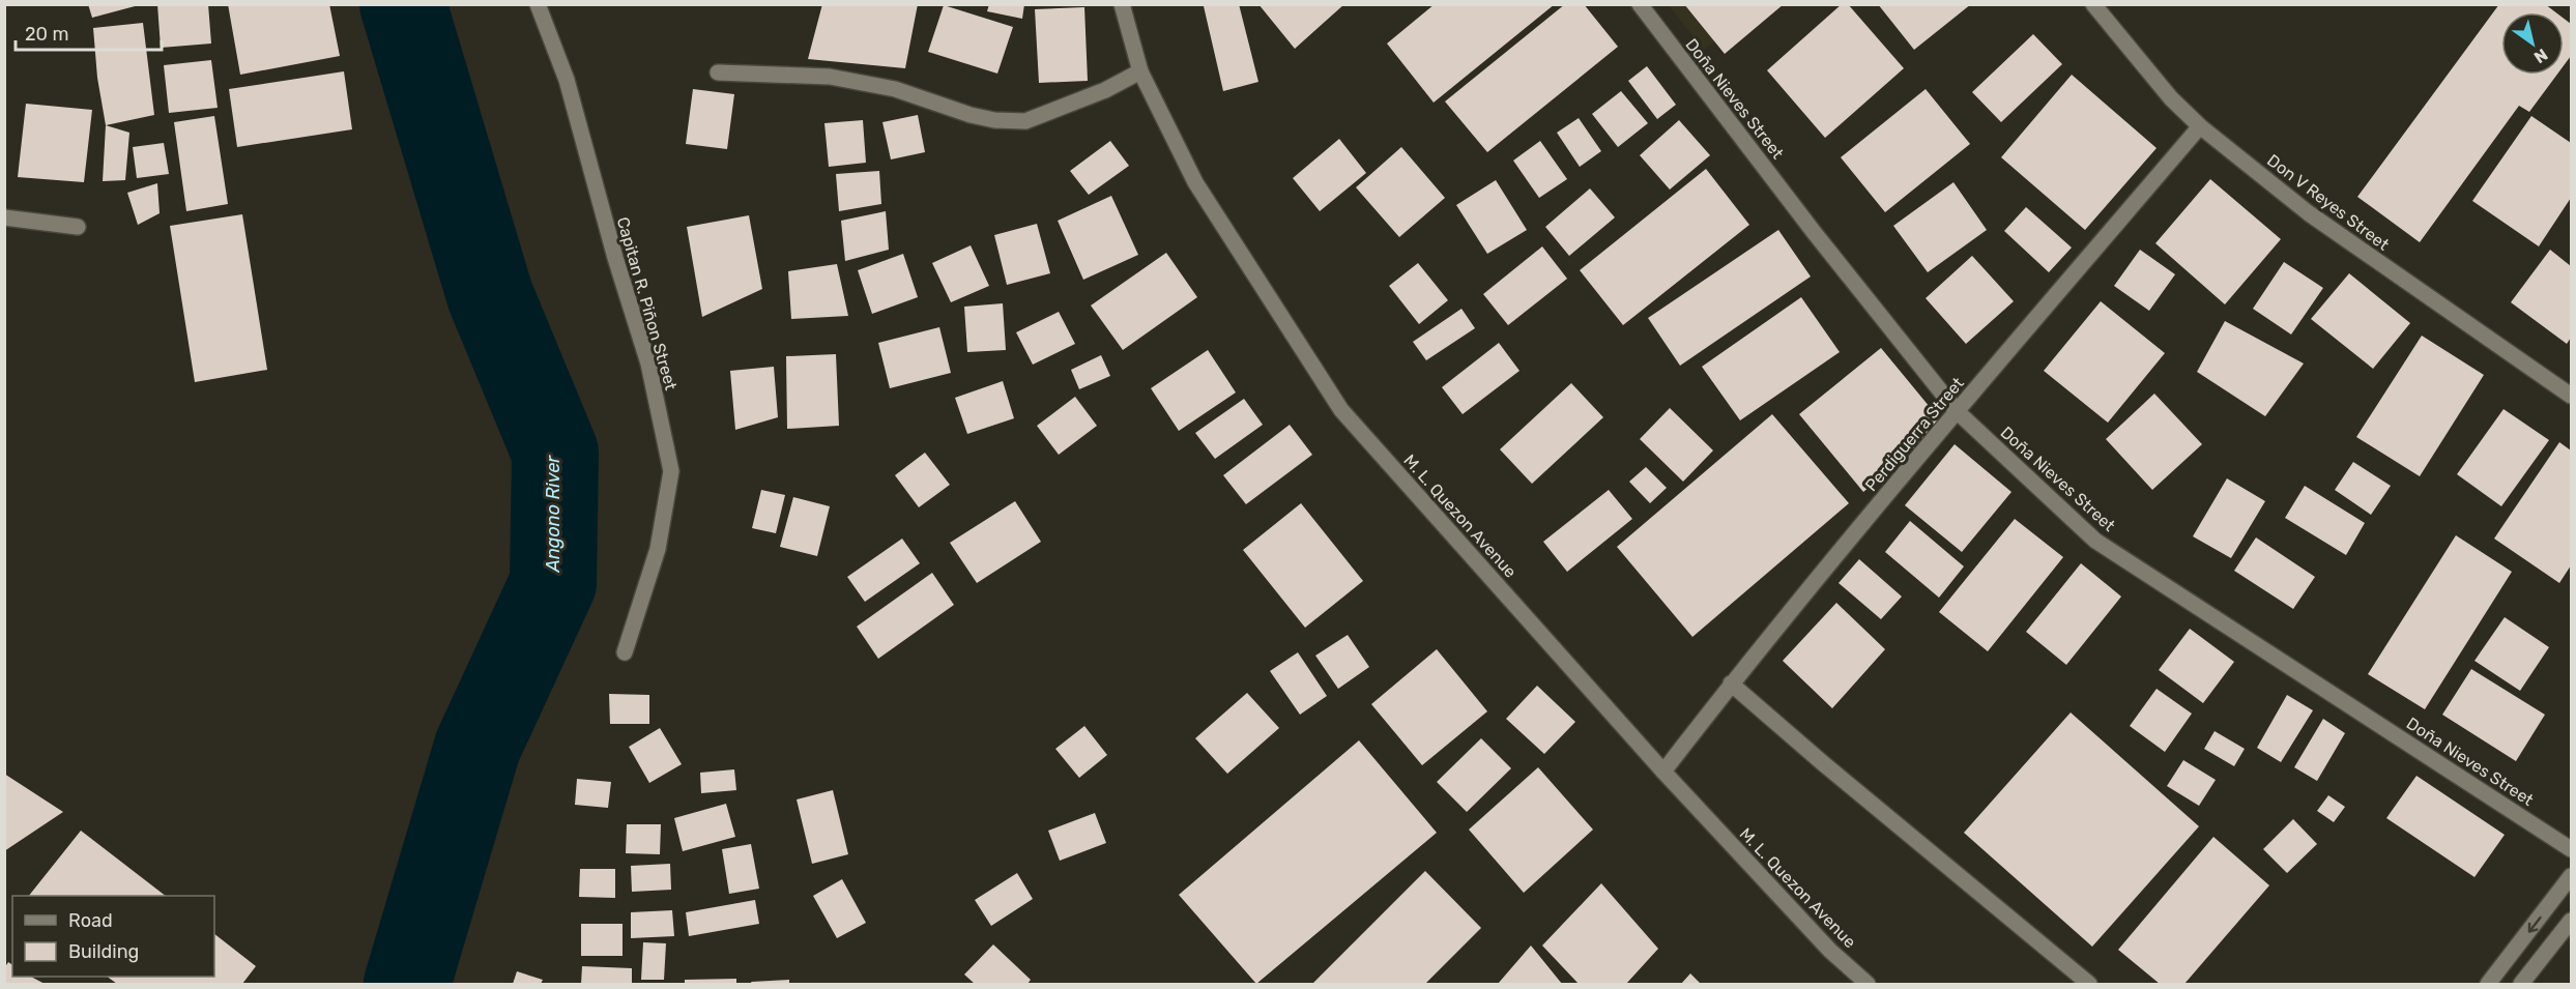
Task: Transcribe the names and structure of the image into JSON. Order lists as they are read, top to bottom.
{
  "streets": {
    "street": [
      "Doña Nieves Street",
      "Don V Reyes Street",
      "Capitan R. Piñon Street",
      "Perdiguerra Street",
      "M. L. Quezon Avenue"
    ]
  },
  "crossings": [
    ["Doña Nieves Street", "Perdiguerra Street"],
    ["Don V Reyes Street", "Perdiguerra Street"],
    ["Perdiguerra Street", "M. L. Quezon Avenue"]
  ],
  "water": ["Angono River"],
  "legend": ["Road", "Building"],
  "scale_bar": "20 m",
  "north": "bottom right"
}
